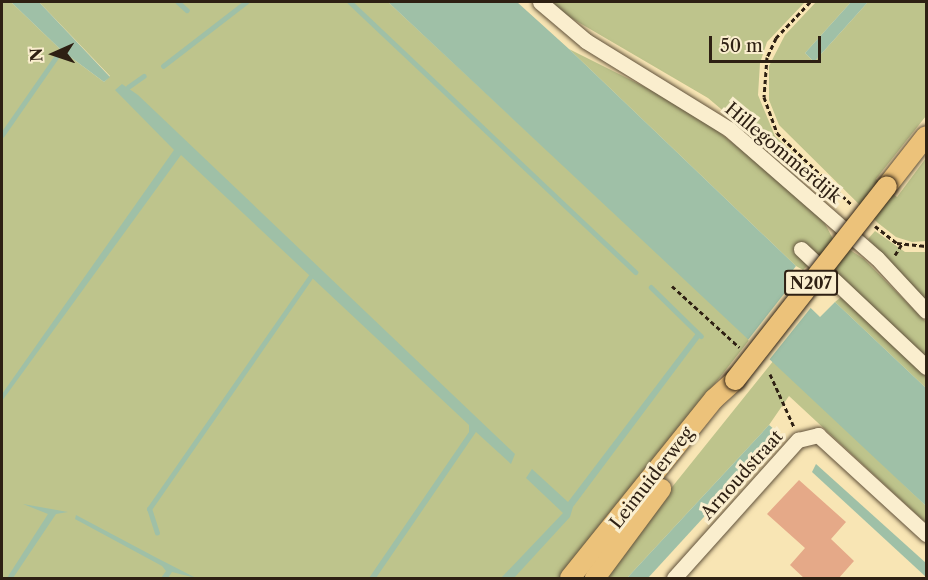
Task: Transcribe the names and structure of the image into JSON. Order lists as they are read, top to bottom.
{
  "streets": {
    "main road": ["N207", "Leimuiderweg"],
    "street": ["Hillegommerdijk", "Arnoudstraat"]
  },
  "scale_bar": "50 m",
  "north": "left"
}
